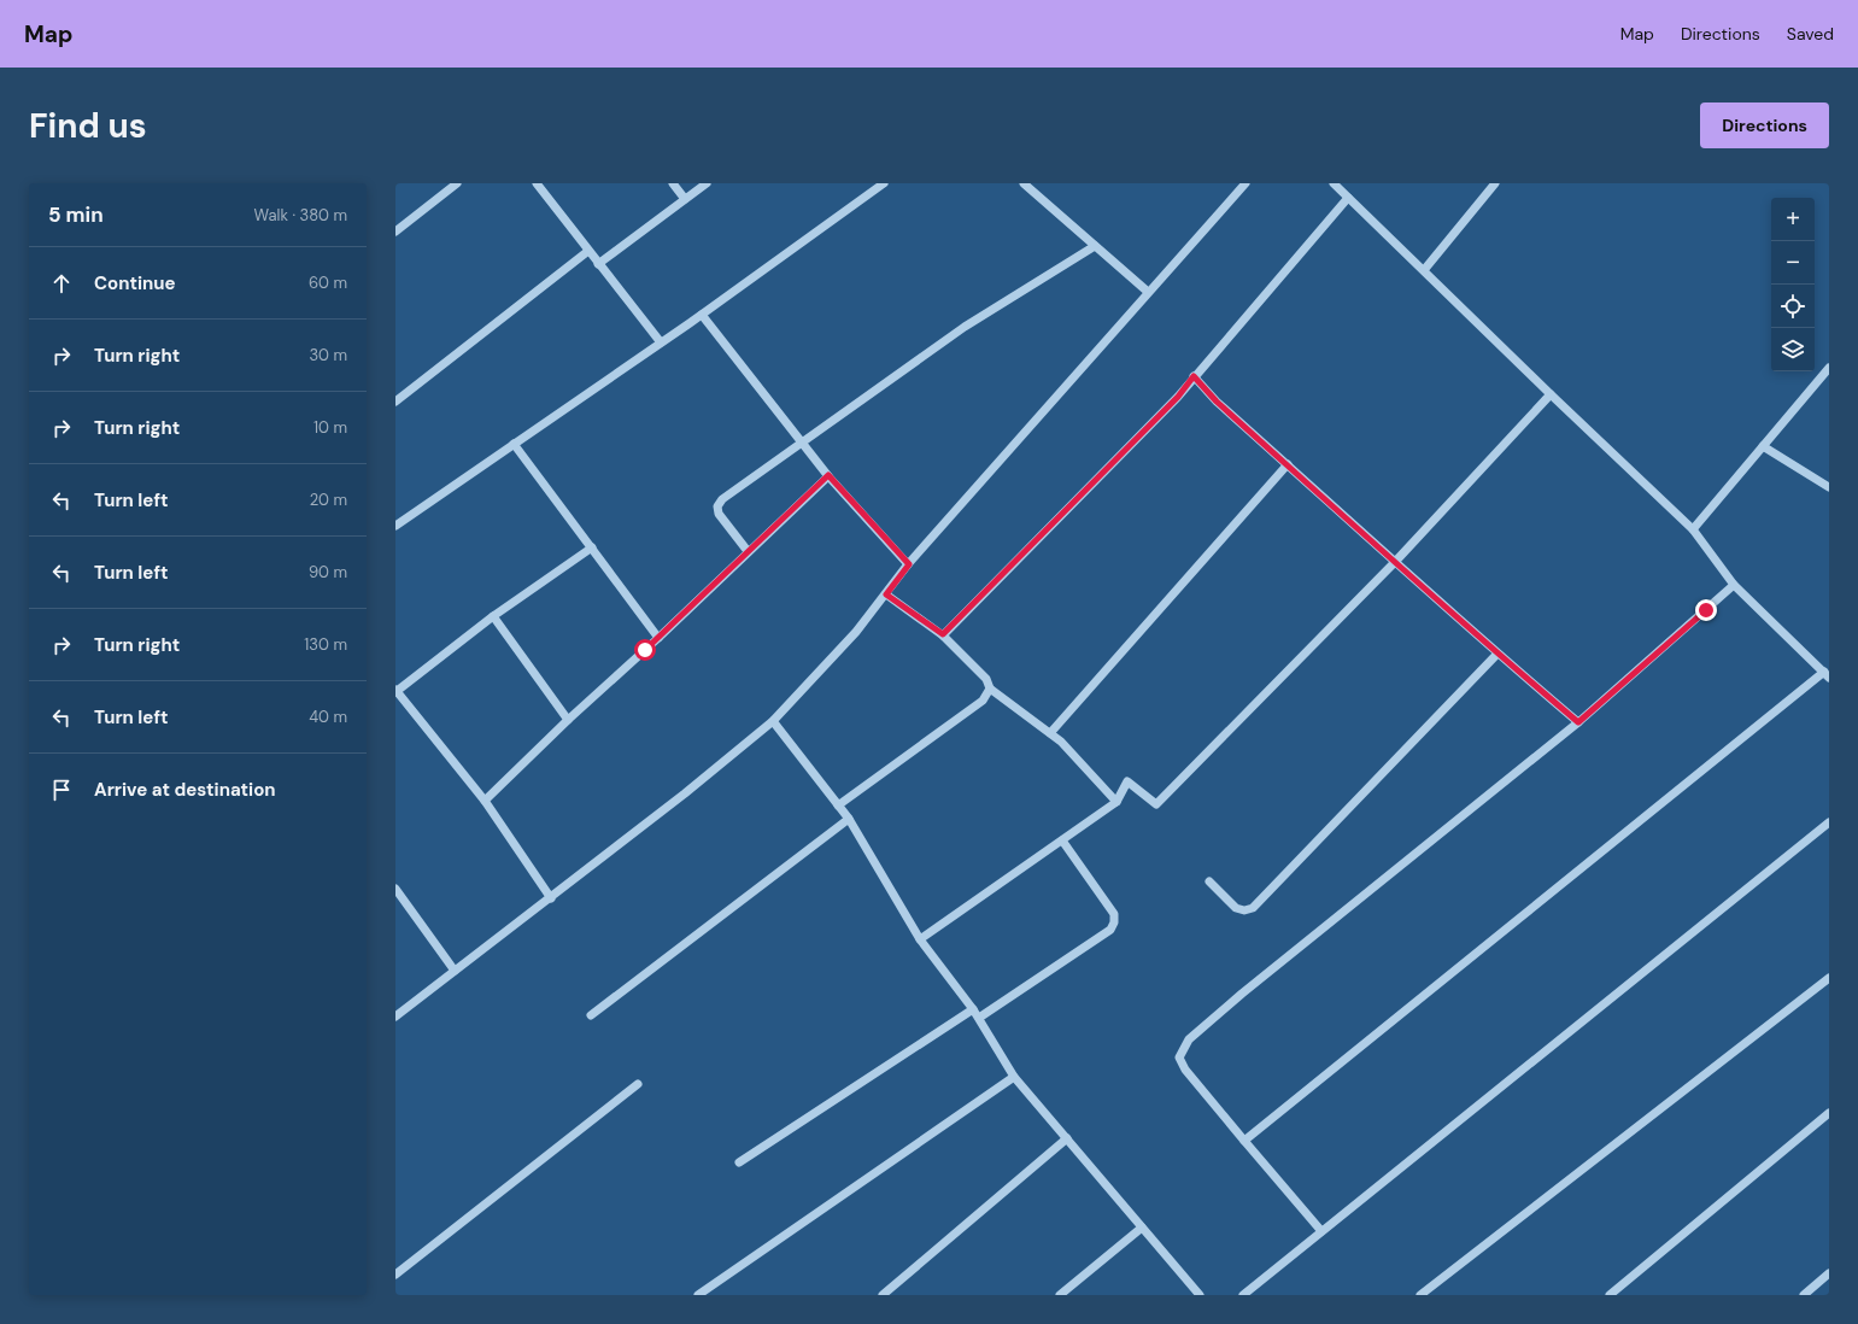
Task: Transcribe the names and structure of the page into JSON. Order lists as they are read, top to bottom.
{
  "page": {
    "header": "Map",
    "nav": ["Map", "Directions", "Saved"],
    "buttons": "Directions",
    "title": "Find us",
    "heading": ["5 min", "Walk · 380 m"],
    "map_buttons": ["+", "−"],
    "list": [
      ["Continue", "60 m"],
      ["Turn right", "30 m"],
      ["Turn right", "10 m"],
      ["Turn left", "20 m"],
      ["Turn left", "90 m"],
      ["Turn right", "130 m"],
      ["Turn left", "40 m"],
      "Arrive at destination"
    ]
  }
}
